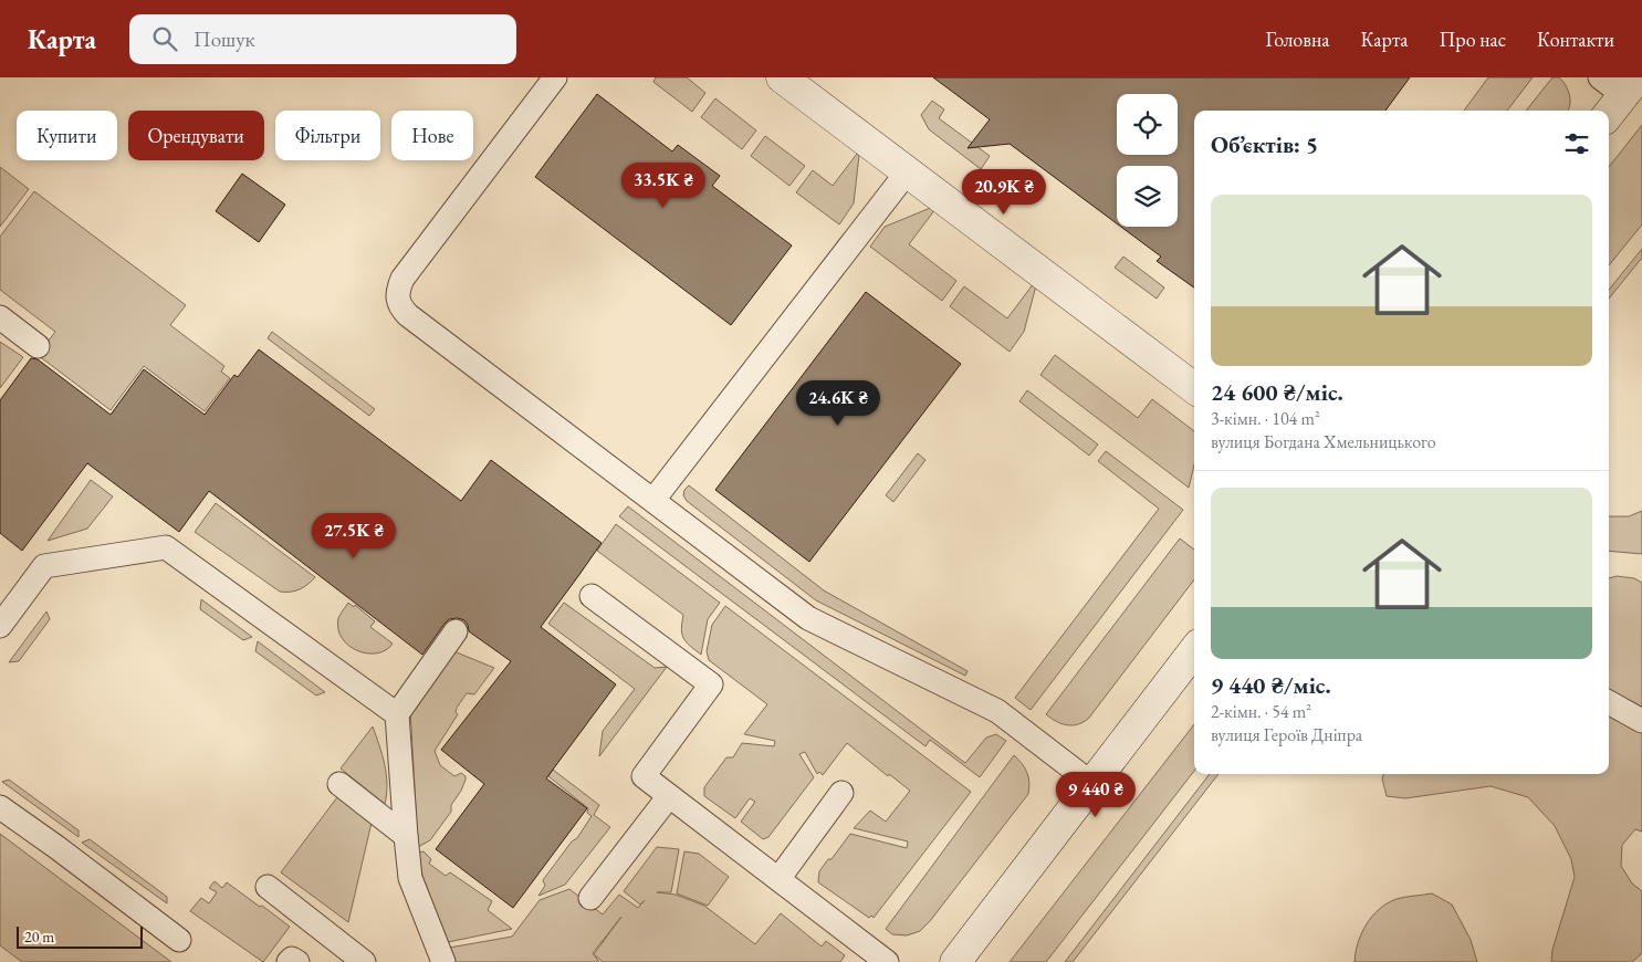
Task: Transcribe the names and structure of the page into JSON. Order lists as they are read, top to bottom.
{
  "scale_bar": "20 m",
  "page": {
    "header": "Карта",
    "search": "Пошук",
    "nav": [
      "Головна",
      "Карта",
      "Про нас",
      "Контакти"
    ],
    "chip": [
      "Купити",
      "Орендувати",
      "Фільтри",
      "Нове"
    ],
    "heading": "Об’єктів: 5",
    "price": [
      "33.5K ₴",
      "20.9K ₴",
      "24.6K ₴",
      "27.5K ₴",
      "9 440 ₴"
    ],
    "list": [
      {
        "name": "24 600 ₴/міс.",
        "note": "3-кімн. · 104 m² · вулиця Богдана Хмельницького"
      },
      {
        "name": "9 440 ₴/міс.",
        "note": "2-кімн. · 54 m² · вулиця Героїв Дніпра"
      }
    ],
    "scale": "20 m"
  }
}
